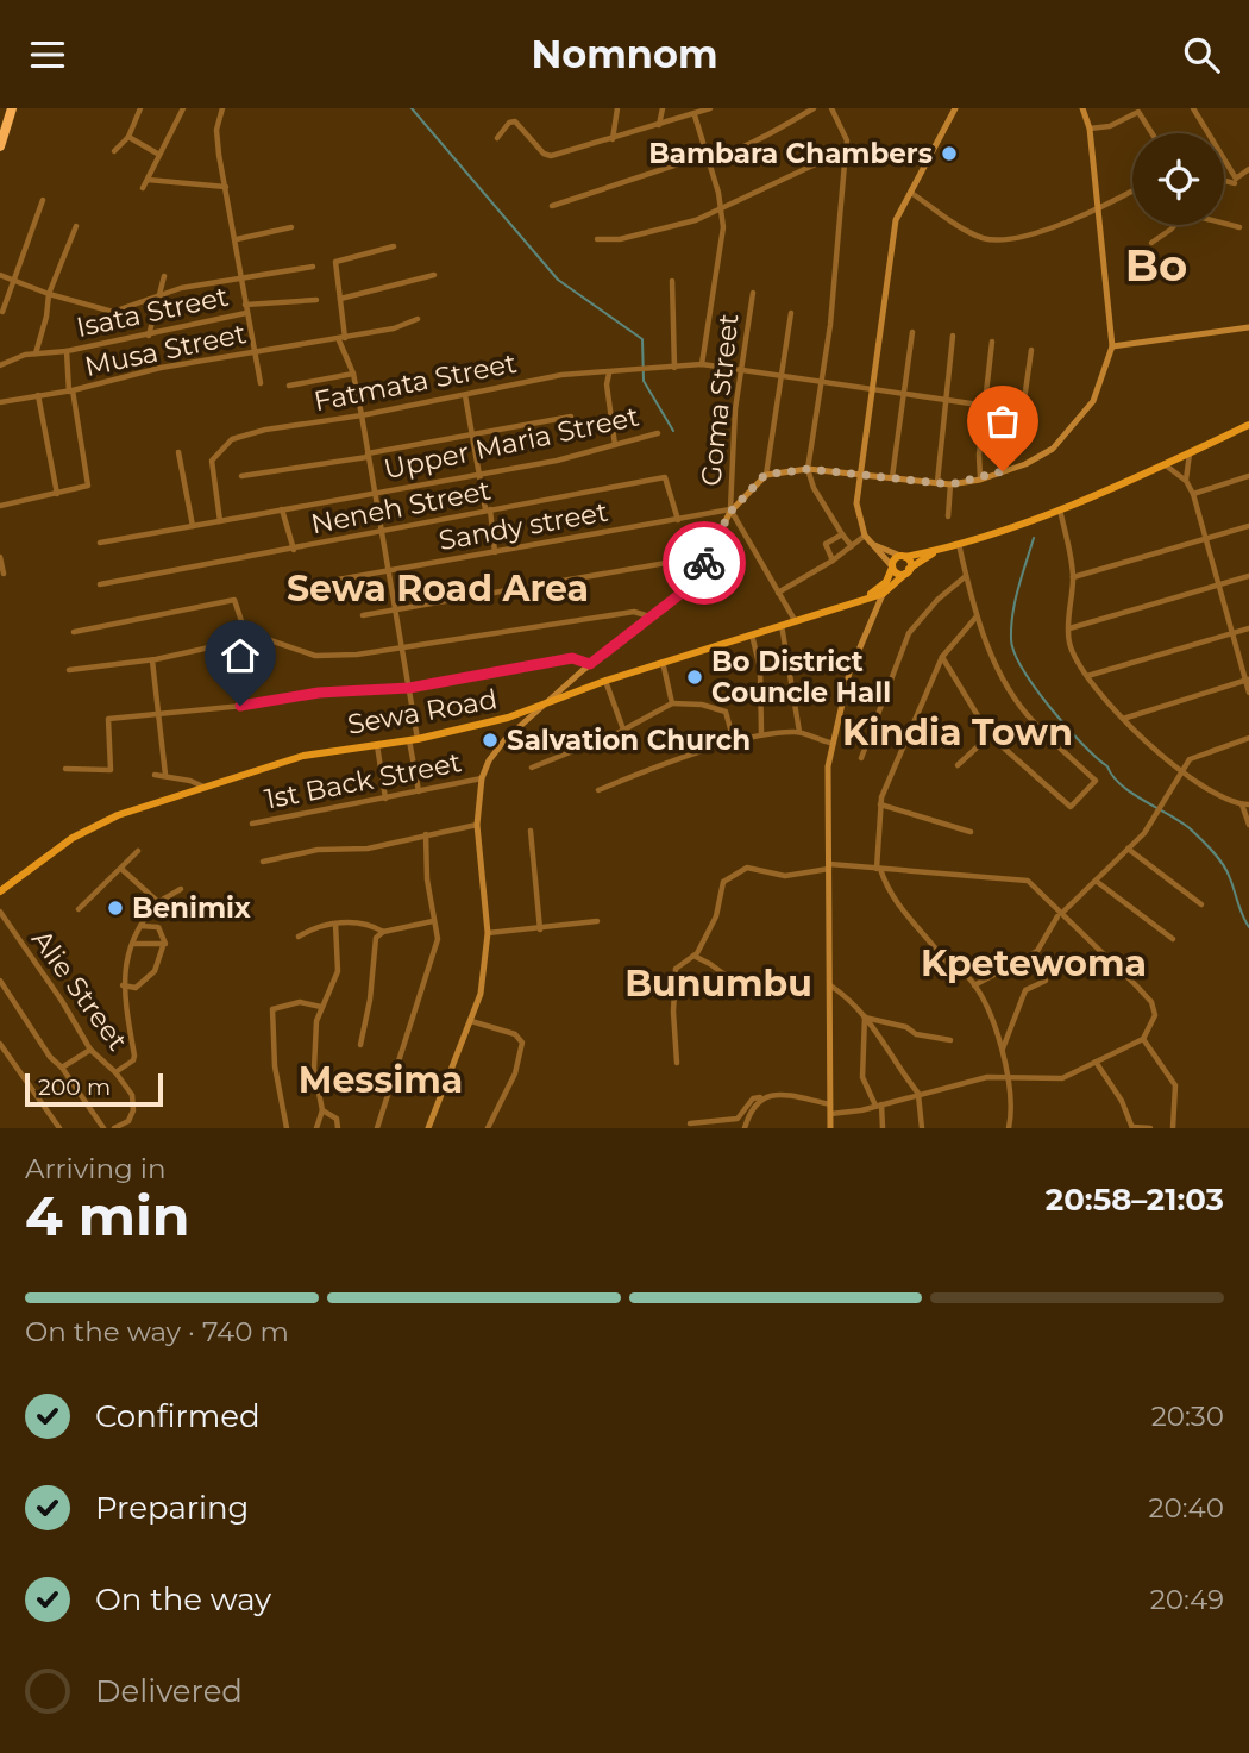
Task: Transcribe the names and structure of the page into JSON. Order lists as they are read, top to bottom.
{
  "streets": {
    "main road": ["Sewa Road"],
    "street": [
      "Isata Street",
      "Musa Street",
      "Fatmata Street",
      "Goma Street",
      "Upper Maria Street",
      "Neneh Street",
      "Sandy street",
      "1st Back Street",
      "Alie Street"
    ]
  },
  "crossings": [
    ["Isata Street", "Musa Street"],
    ["Fatmata Street", "Goma Street"],
    ["Fatmata Street", "Upper Maria Street"],
    ["Goma Street", "Sandy street"],
    ["Neneh Street", "Sandy street"]
  ],
  "districts": [
    "Bo",
    "Sewa Road Area",
    "Kindia Town",
    "Kpetewoma",
    "Bunumbu",
    "Messima"
  ],
  "places": [
    "Bambara Chambers",
    "Bo District Councle Hall",
    "Salvation Church",
    "Benimix"
  ],
  "scale_bar": "200 m",
  "page": {
    "header": "Nomnom",
    "scale": "200 m",
    "heading": ["4 min", "Arriving in", "20:58–21:03"],
    "bar": "On the way · 740 m",
    "list": [
      ["Confirmed", "20:30"],
      ["Preparing", "20:40"],
      ["On the way", "20:49"],
      "Delivered"
    ]
  }
}
